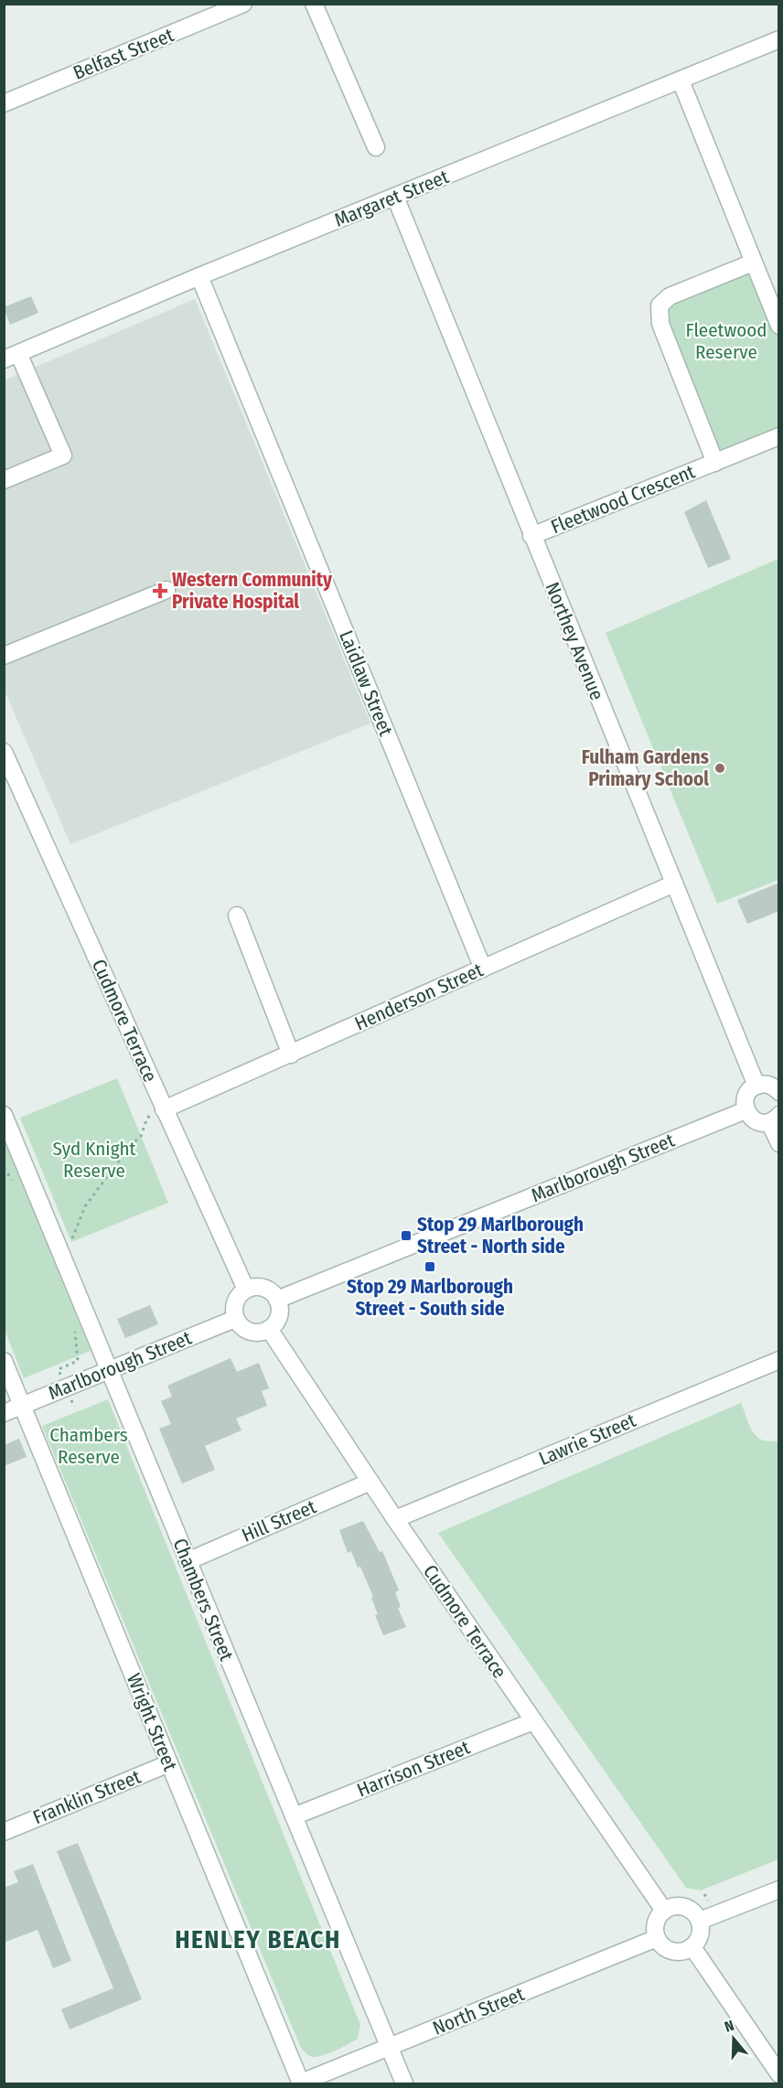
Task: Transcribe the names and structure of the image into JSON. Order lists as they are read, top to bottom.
{
  "streets": {
    "street": [
      "Belfast Street",
      "Margaret Street",
      "Fleetwood Crescent",
      "Northey Avenue",
      "Laidlaw Street",
      "Henderson Street",
      "Cudmore Terrace",
      "Marlborough Street",
      "Lawrie Street",
      "Hill Street",
      "Chambers Street",
      "Wright Street",
      "Harrison Street",
      "Franklin Street",
      "North Street"
    ]
  },
  "crossings": [
    ["Margaret Street", "Northey Avenue"],
    ["Margaret Street", "Laidlaw Street"],
    ["Fleetwood Crescent", "Northey Avenue"],
    ["Northey Avenue", "Henderson Street"],
    ["Laidlaw Street", "Henderson Street"],
    ["Henderson Street", "Cudmore Terrace"],
    ["Cudmore Terrace", "Marlborough Street"],
    ["Cudmore Terrace", "Lawrie Street"],
    ["Cudmore Terrace", "Hill Street"],
    ["Cudmore Terrace", "Harrison Street"],
    ["Cudmore Terrace", "North Street"],
    ["Marlborough Street", "Chambers Street"],
    ["Marlborough Street", "Wright Street"],
    ["Hill Street", "Chambers Street"],
    ["Chambers Street", "Harrison Street"],
    ["Chambers Street", "North Street"],
    ["Wright Street", "Franklin Street"],
    ["Wright Street", "North Street"]
  ],
  "districts": ["HENLEY BEACH"],
  "parks": ["Fleetwood Reserve", "Syd Knight Reserve", "Chambers Reserve"],
  "places": {
    "health": ["Western Community Private Hospital"],
    "other": ["Fulham Gardens Primary School"],
    "transit": ["Stop 29 Marlborough Street - North side", "Stop 29 Marlborough Street - South side"]
  },
  "north": "top"
}
